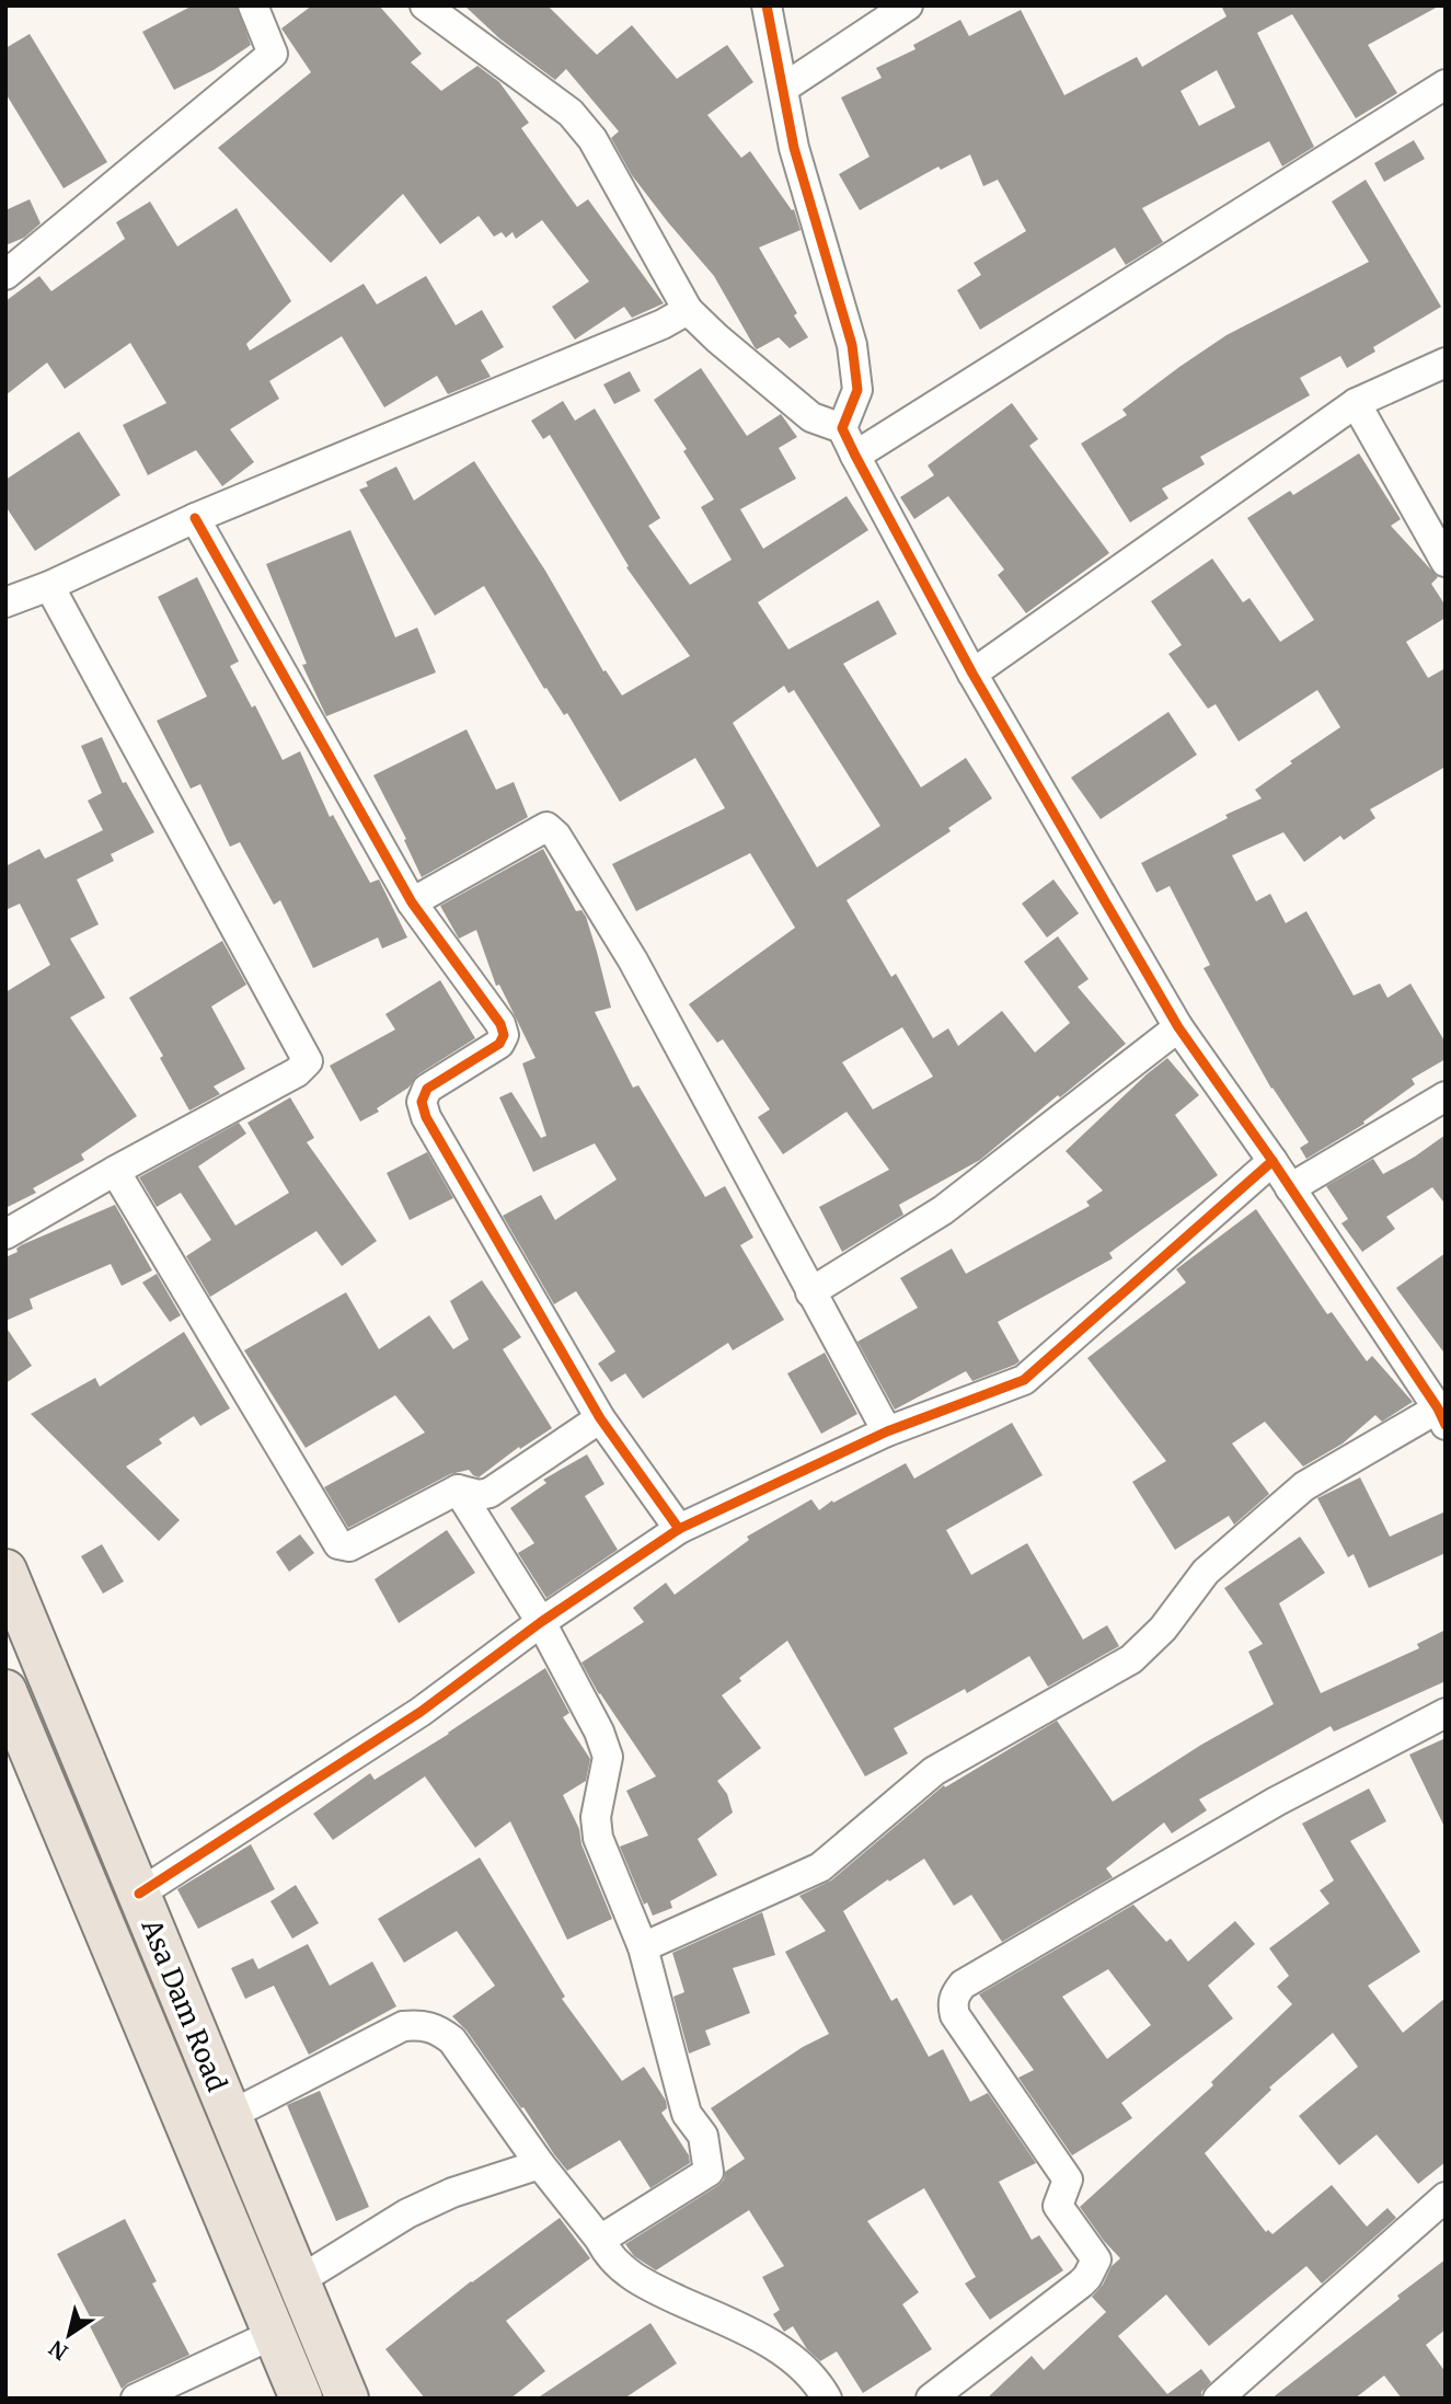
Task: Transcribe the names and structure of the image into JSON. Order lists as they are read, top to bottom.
{
  "streets": {
    "main road": ["Asa Dam Road"]
  },
  "north": "bottom left"
}
